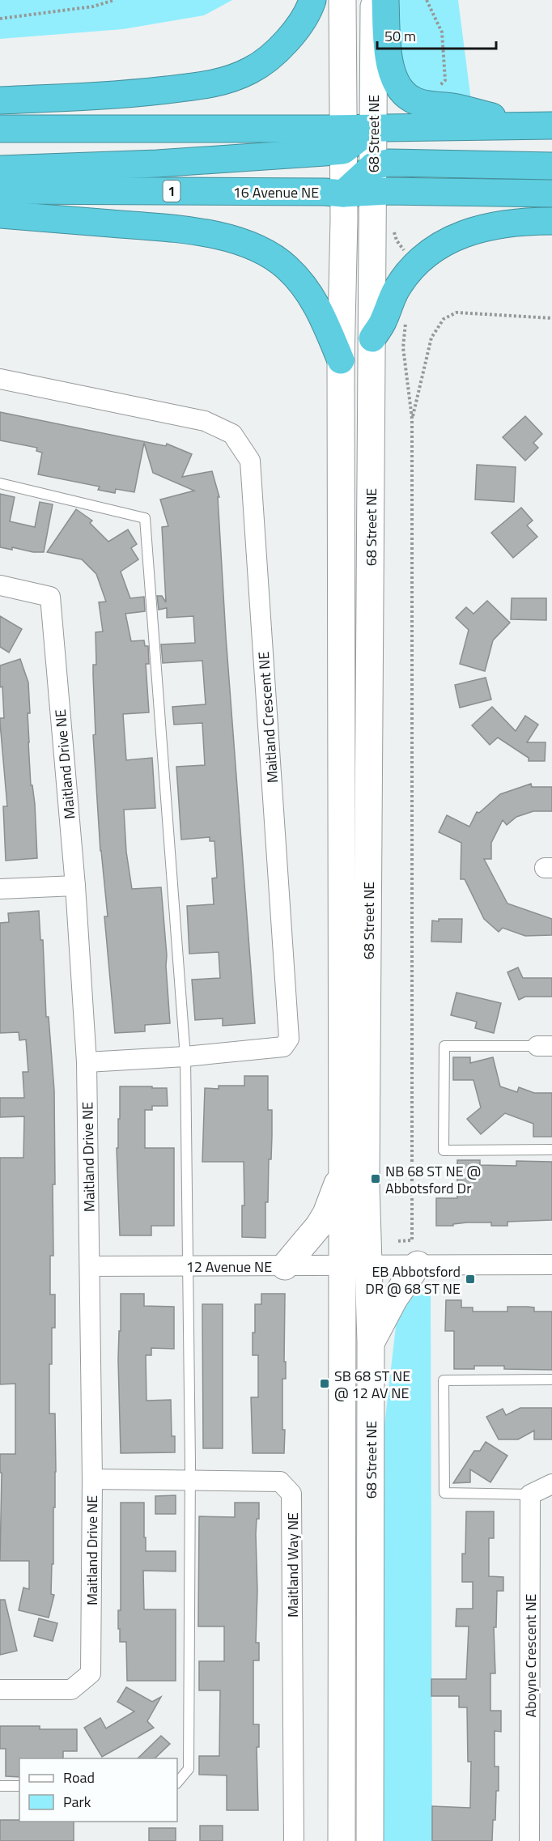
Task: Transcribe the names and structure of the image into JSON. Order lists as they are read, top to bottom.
{
  "streets": {
    "highway": ["1", "16 Avenue NE"],
    "main road": ["68 Street NE"],
    "street": [
      "Maitland Crescent NE",
      "Maitland Drive NE",
      "12 Avenue NE",
      "Maitland Way NE",
      "Aboyne Crescent NE"
    ]
  },
  "crossings": [
    ["68 Street NE", "16 Avenue NE"],
    ["68 Street NE", "12 Avenue NE"],
    ["Maitland Crescent NE", "Maitland Drive NE"],
    ["Maitland Drive NE", "12 Avenue NE"],
    ["Maitland Drive NE", "Maitland Way NE"]
  ],
  "places": {
    "transit": ["NB 68 ST NE @ Abbotsford Dr", "EB Abbotsford DR @ 68 ST NE", "SB 68 ST NE @ 12 AV NE"]
  },
  "legend": ["Road", "Park"],
  "scale_bar": "50 m"
}
